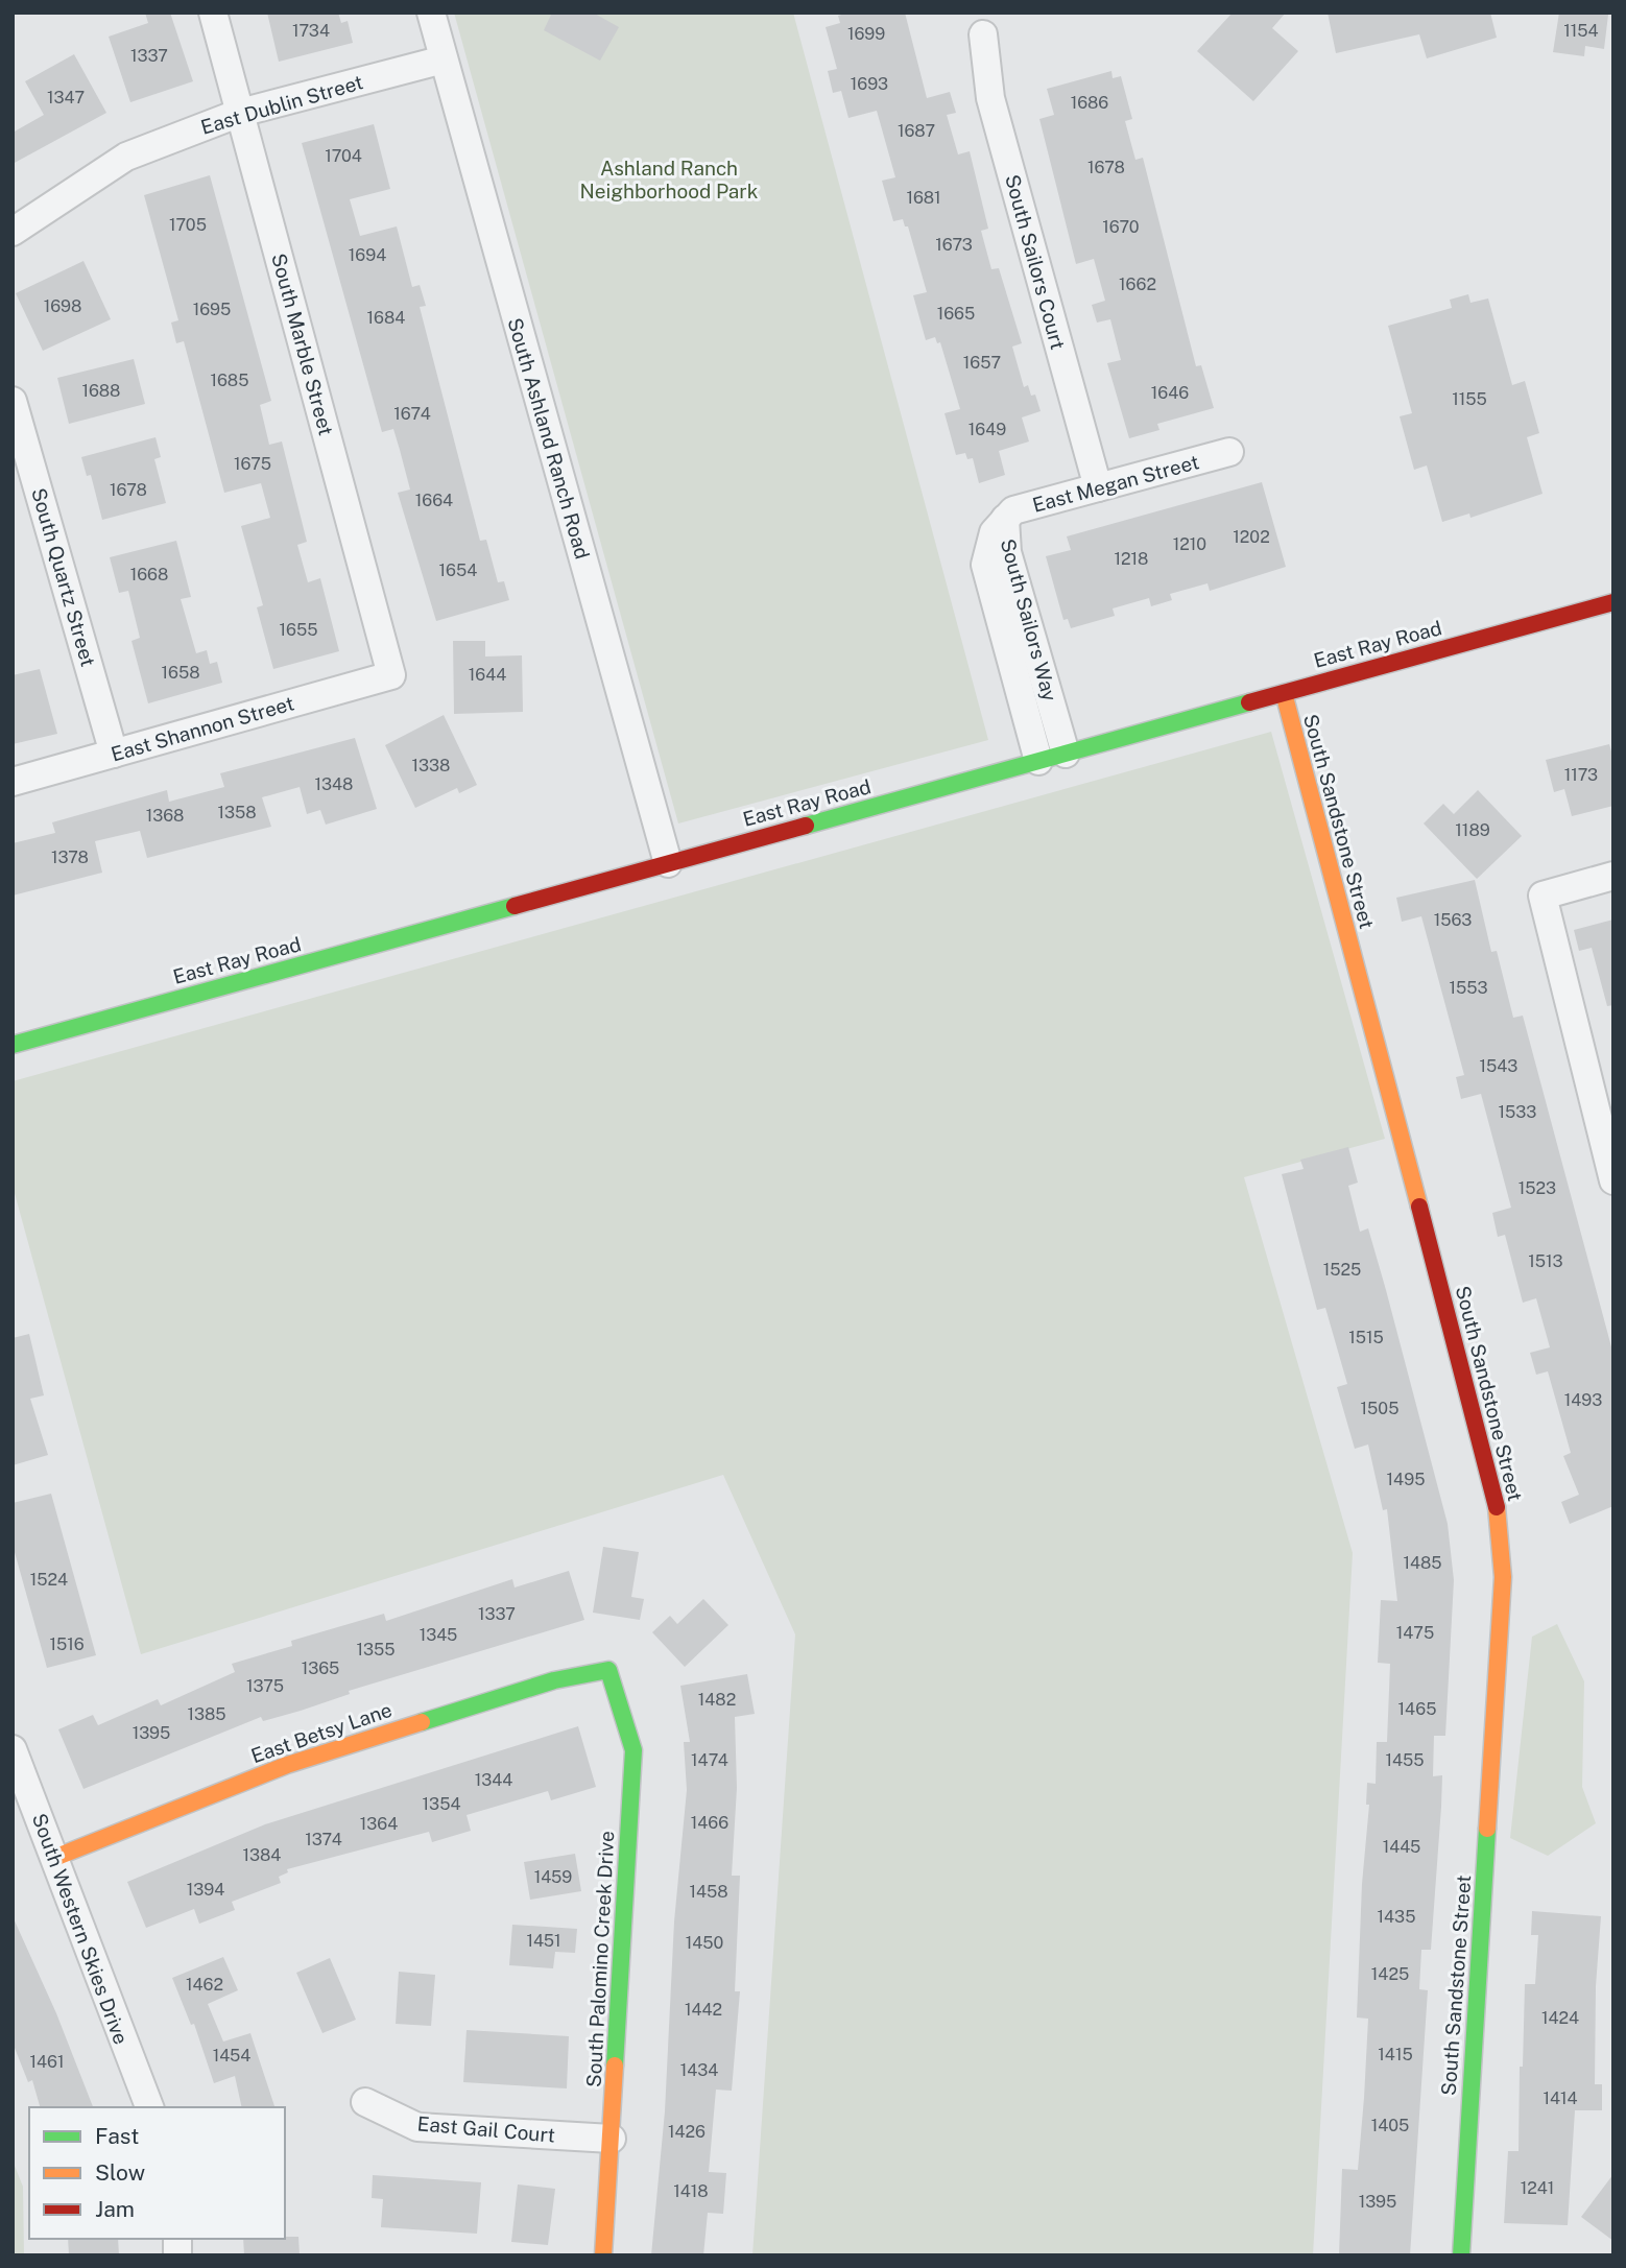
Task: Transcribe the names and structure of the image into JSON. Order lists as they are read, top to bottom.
{
  "streets": {
    "street": [
      "East Dublin Street",
      "South Sailors Court",
      "South Marble Street",
      "South Ashland Ranch Road",
      "East Megan Street",
      "South Quartz Street",
      "South Sailors Way",
      "East Ray Road",
      "East Shannon Street",
      "South Sandstone Street",
      "East Betsy Lane",
      "South Western Skies Drive",
      "South Palomino Creek Drive",
      "East Gail Court"
    ]
  },
  "crossings": [
    ["East Dublin Street", "South Marble Street"],
    ["East Dublin Street", "South Ashland Ranch Road"],
    ["South Sailors Court", "East Megan Street"],
    ["South Marble Street", "East Shannon Street"],
    ["South Ashland Ranch Road", "East Ray Road"],
    ["East Megan Street", "South Sailors Way"],
    ["South Quartz Street", "East Shannon Street"],
    ["South Sailors Way", "East Ray Road"],
    ["East Ray Road", "South Sandstone Street"],
    ["East Betsy Lane", "South Western Skies Drive"],
    ["East Betsy Lane", "South Palomino Creek Drive"],
    ["South Palomino Creek Drive", "East Gail Court"]
  ],
  "parks": ["Ashland Ranch Neighborhood Park"],
  "house_numbers": [
    "1734",
    "1154",
    "1699",
    "1337",
    "1693",
    "1347",
    "1686",
    "1687",
    "1704",
    "1678",
    "1681",
    "1705",
    "1670",
    "1673",
    "1694",
    "1662",
    "1698",
    "1695",
    "1665",
    "1684",
    "1657",
    "1685",
    "1688",
    "1646",
    "1155",
    "1674",
    "1649",
    "1675",
    "1678",
    "1664",
    "1202",
    "1210",
    "1218",
    "1654",
    "1668",
    "1655",
    "1658",
    "1644",
    "1338",
    "1173",
    "1348",
    "1358",
    "1368",
    "1189",
    "1378",
    "1563",
    "1553",
    "1543",
    "1533",
    "1523",
    "1513",
    "1525",
    "1515",
    "1493",
    "1505",
    "1495",
    "1485",
    "1524",
    "1337",
    "1475",
    "1345",
    "1516",
    "1355",
    "1365",
    "1375",
    "1482",
    "1465",
    "1385",
    "1395",
    "1474",
    "1455",
    "1344",
    "1354",
    "1466",
    "1364",
    "1374",
    "1445",
    "1384",
    "1459",
    "1394",
    "1458",
    "1435",
    "1451",
    "1450",
    "1425",
    "1462",
    "1442",
    "1424",
    "1415",
    "1454",
    "1461",
    "1434",
    "1414",
    "1405",
    "1426",
    "1241",
    "1418",
    "1395"
  ],
  "legend": ["Fast", "Slow", "Jam"]
}
